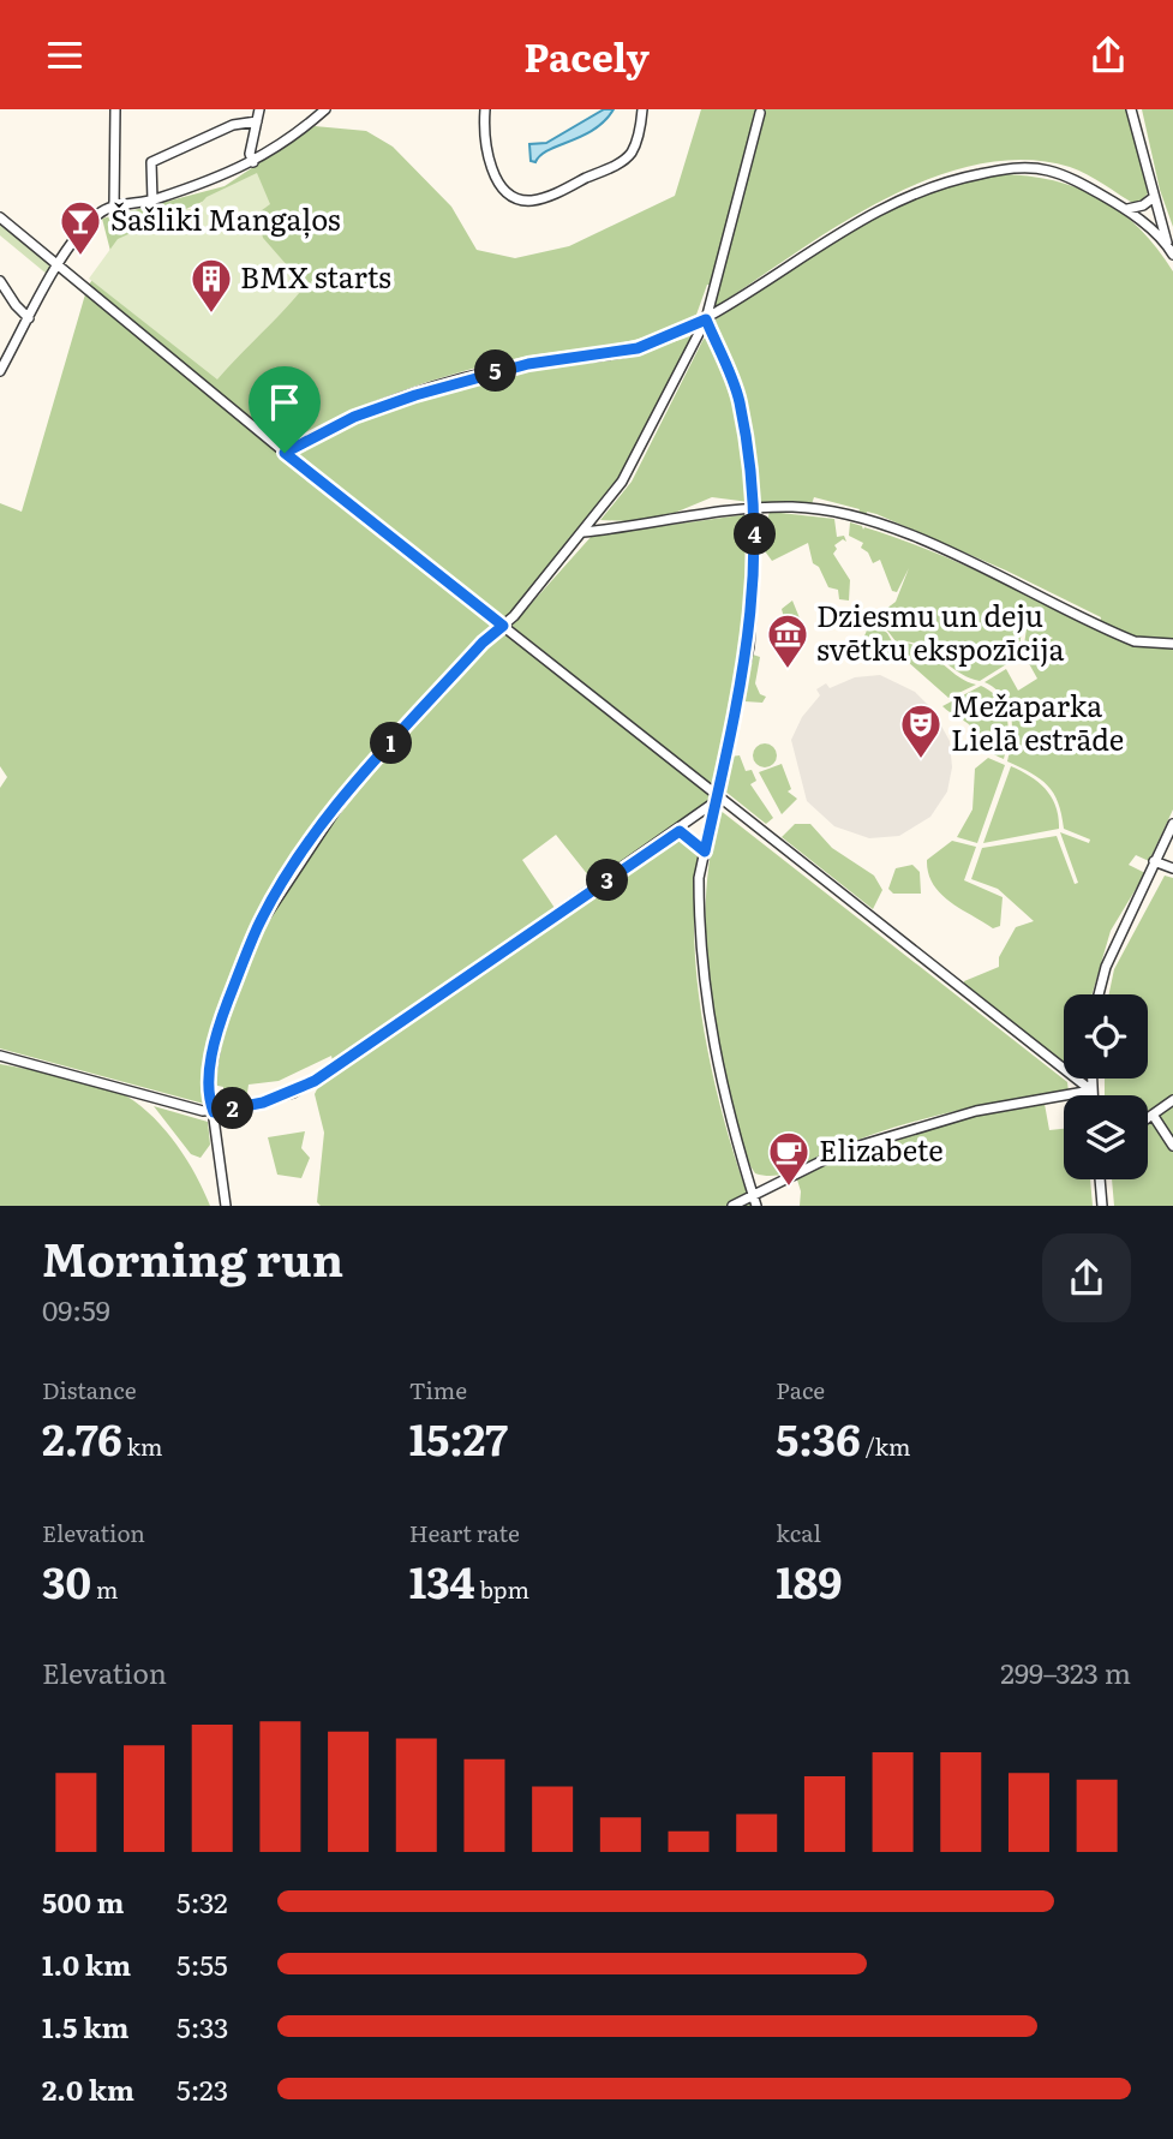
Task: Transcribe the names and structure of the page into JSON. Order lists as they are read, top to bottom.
{
  "places": {
    "bar": ["Šašliki Mangaļos"],
    "building": ["BMX starts"],
    "museum": ["Dziesmu un deju svētku ekspozīcija"],
    "theatre": ["Mežaparka Lielā estrāde"],
    "cafe": ["Elizabete"]
  },
  "page": {
    "header": "Pacely",
    "pins": [
      "5",
      "4",
      "1",
      "3",
      "2"
    ],
    "heading": ["Morning run", "09:59"],
    "stats": [
      ["Distance", "2.76 km"],
      ["Time", "15:27"],
      ["Pace", "5:36 /km"],
      ["Elevation", "30 m"],
      ["Heart rate", "134 bpm"],
      ["kcal", "189"]
    ],
    "chart": ["Elevation", "299–323 m"],
    "list": [
      {
        "name": "500 m",
        "note": "5:32"
      },
      {
        "name": "1.0 km",
        "note": "5:55"
      },
      {
        "name": "1.5 km",
        "note": "5:33"
      },
      {
        "name": "2.0 km",
        "note": "5:23"
      }
    ]
  }
}
